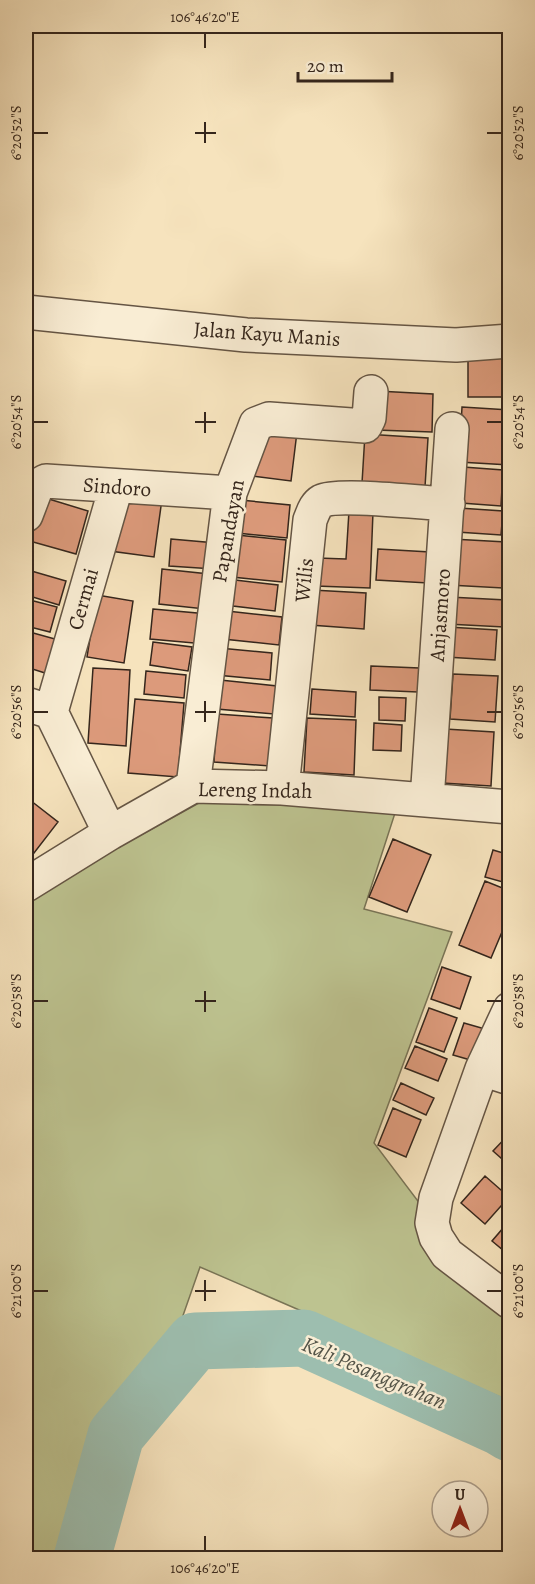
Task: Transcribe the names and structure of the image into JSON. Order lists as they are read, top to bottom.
{
  "streets": {
    "street": [
      "Jalan Kayu Manis",
      "Sindoro",
      "Papandayan",
      "Wilis",
      "Cermai",
      "Anjasmoro",
      "Lereng Indah"
    ]
  },
  "crossings": [
    ["Sindoro", "Papandayan"],
    ["Sindoro", "Cermai"],
    ["Papandayan", "Lereng Indah"],
    ["Wilis", "Anjasmoro"],
    ["Wilis", "Lereng Indah"],
    ["Anjasmoro", "Lereng Indah"]
  ],
  "water": ["Kali Pesanggrahan"],
  "scale_bar": "20 m",
  "north": "top",
  "coordinates": [
    "106°46'20\"E",
    "6°20'52\"S",
    "6°20'54\"S",
    "6°20'56\"S",
    "6°20'58\"S",
    "6°21'00\"S"
  ]
}
